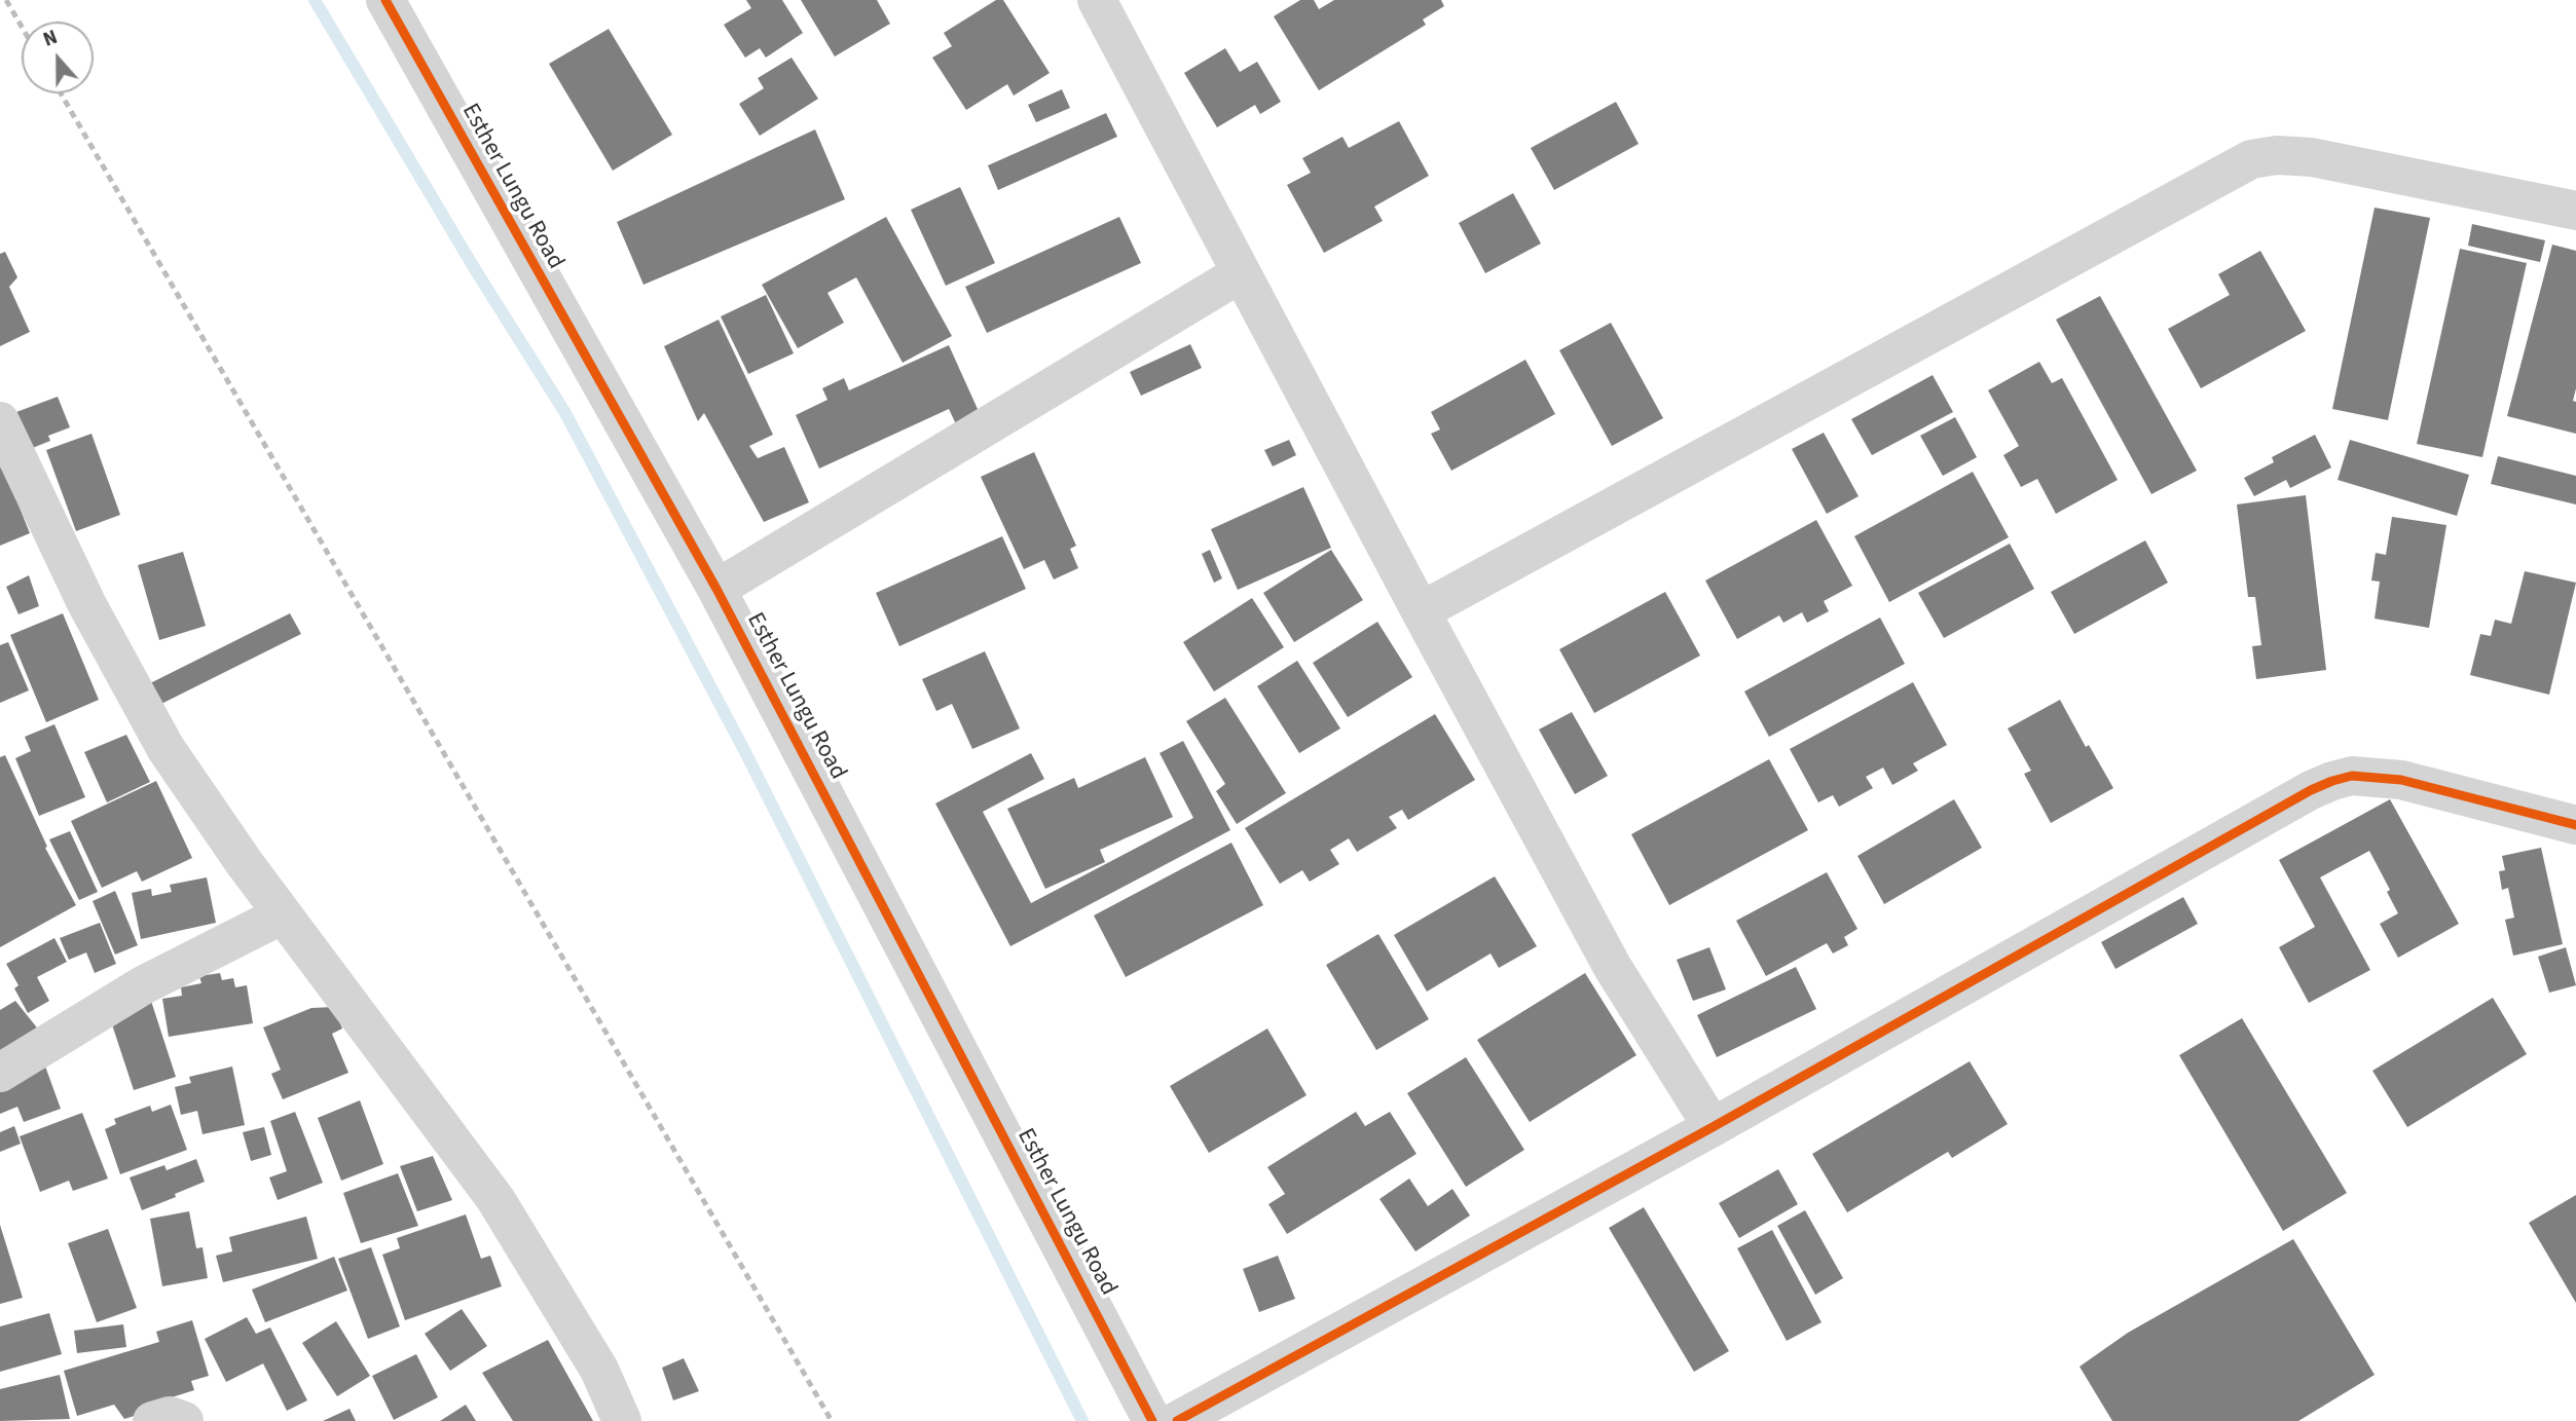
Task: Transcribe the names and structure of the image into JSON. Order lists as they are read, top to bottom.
{
  "streets": {
    "street": ["Esther Lungu Road"]
  },
  "north": "top"
}
